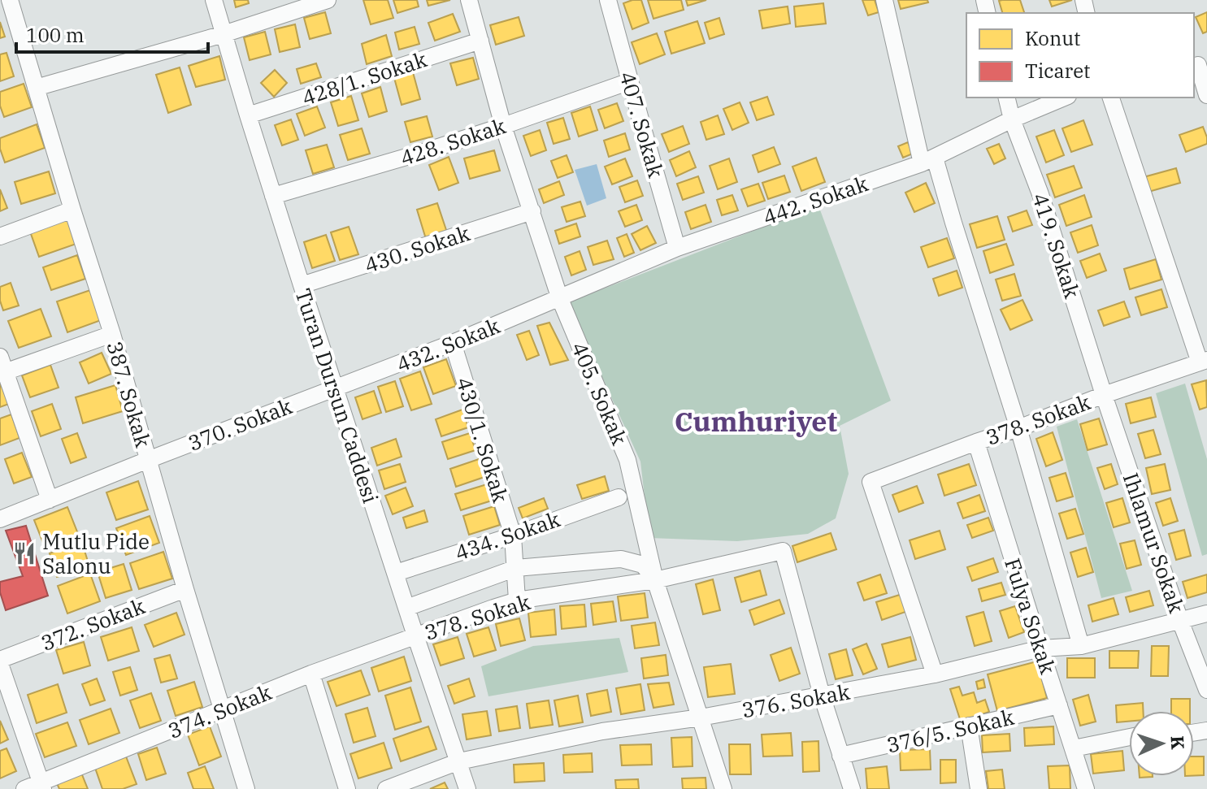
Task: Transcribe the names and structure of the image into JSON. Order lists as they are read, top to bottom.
{
  "streets": {
    "street": [
      "428/1. Sokak",
      "407. Sokak",
      "428. Sokak",
      "442. Sokak",
      "419. Sokak",
      "430. Sokak",
      "432. Sokak",
      "405. Sokak",
      "387. Sokak",
      "Turan Dursun Caddesi",
      "378. Sokak",
      "370. Sokak",
      "430/1. Sokak",
      "434. Sokak",
      "Ihlamur Sokak",
      "Fulya Sokak",
      "372. Sokak",
      "376. Sokak",
      "374. Sokak",
      "376/5. Sokak"
    ]
  },
  "crossings": [
    ["428/1. Sokak", "405. Sokak"],
    ["428/1. Sokak", "Turan Dursun Caddesi"],
    ["407. Sokak", "428. Sokak"],
    ["407. Sokak", "442. Sokak"],
    ["428. Sokak", "405. Sokak"],
    ["428. Sokak", "Turan Dursun Caddesi"],
    ["442. Sokak", "419. Sokak"],
    ["442. Sokak", "432. Sokak"],
    ["442. Sokak", "405. Sokak"],
    ["419. Sokak", "378. Sokak"],
    ["419. Sokak", "Ihlamur Sokak"],
    ["430. Sokak", "405. Sokak"],
    ["430. Sokak", "Turan Dursun Caddesi"],
    ["432. Sokak", "405. Sokak"],
    ["432. Sokak", "Turan Dursun Caddesi"],
    ["432. Sokak", "370. Sokak"],
    ["432. Sokak", "430/1. Sokak"],
    ["405. Sokak", "378. Sokak"],
    ["405. Sokak", "376. Sokak"],
    ["387. Sokak", "370. Sokak"],
    ["387. Sokak", "372. Sokak"],
    ["387. Sokak", "374. Sokak"],
    ["Turan Dursun Caddesi", "378. Sokak"],
    ["Turan Dursun Caddesi", "370. Sokak"],
    ["Turan Dursun Caddesi", "434. Sokak"],
    ["Turan Dursun Caddesi", "376. Sokak"],
    ["Turan Dursun Caddesi", "374. Sokak"],
    ["378. Sokak", "430/1. Sokak"],
    ["378. Sokak", "Ihlamur Sokak"],
    ["378. Sokak", "Fulya Sokak"],
    ["378. Sokak", "376. Sokak"],
    ["378. Sokak", "374. Sokak"],
    ["430/1. Sokak", "434. Sokak"],
    ["Ihlamur Sokak", "376. Sokak"],
    ["Fulya Sokak", "376. Sokak"],
    ["Fulya Sokak", "376/5. Sokak"]
  ],
  "districts": ["Cumhuriyet"],
  "places": {
    "restaurant": ["Mutlu Pide Salonu"]
  },
  "legend": ["Konut", "Ticaret"],
  "scale_bar": "100 m",
  "north": "right"
}
